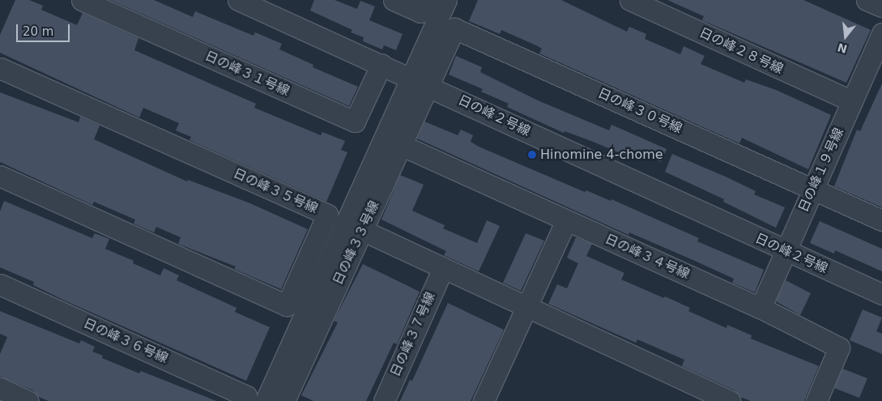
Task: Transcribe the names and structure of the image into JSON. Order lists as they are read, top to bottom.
{
  "streets": {
    "street": [
      "日の峰２８号線",
      "日の峰３１号線",
      "日の峰３０号線",
      "日の峰２号線",
      "日の峰１９号線",
      "日の峰３５号線",
      "日の峰３３号線",
      "日の峰３４号線",
      "日の峰３７号線",
      "日の峰３６号線"
    ]
  },
  "crossings": [
    ["日の峰２８号線", "日の峰１９号線"],
    ["日の峰３１号線", "日の峰２号線"],
    ["日の峰３０号線", "日の峰２号線"],
    ["日の峰３０号線", "日の峰１９号線"],
    ["日の峰３０号線", "日の峰３３号線"],
    ["日の峰２号線", "日の峰１９号線"],
    ["日の峰２号線", "日の峰３３号線"],
    ["日の峰１９号線", "日の峰３４号線"],
    ["日の峰３３号線", "日の峰３４号線"]
  ],
  "places": ["Hinomine 4-chome"],
  "scale_bar": "20 m",
  "north": "bottom"
}
